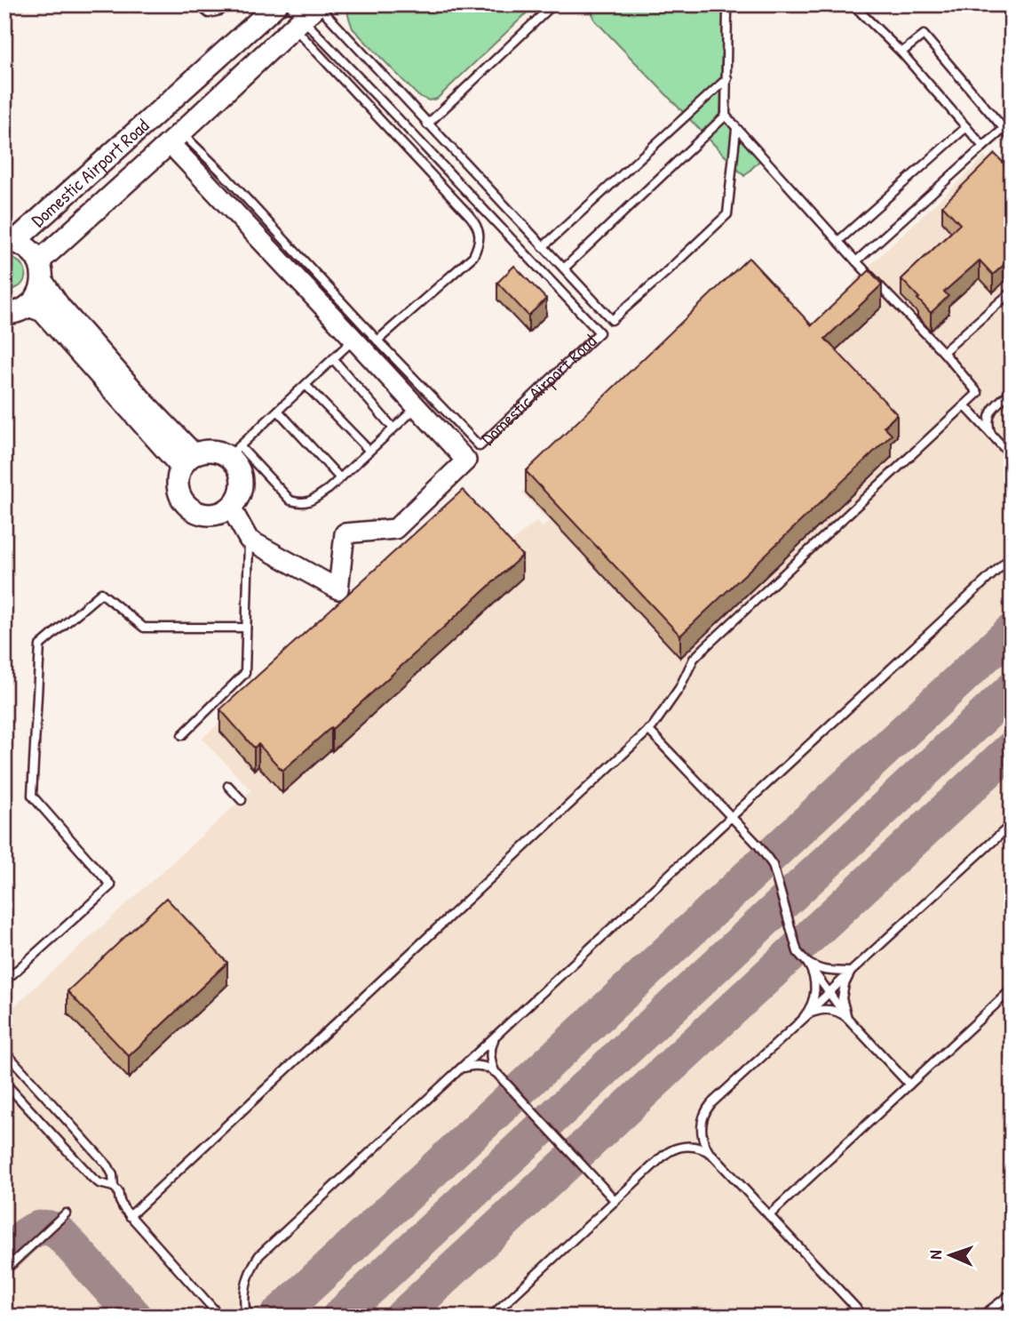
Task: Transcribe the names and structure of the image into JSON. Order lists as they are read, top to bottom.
{
  "streets": {
    "main road": ["Domestic Airport Road"]
  },
  "north": "left"
}
